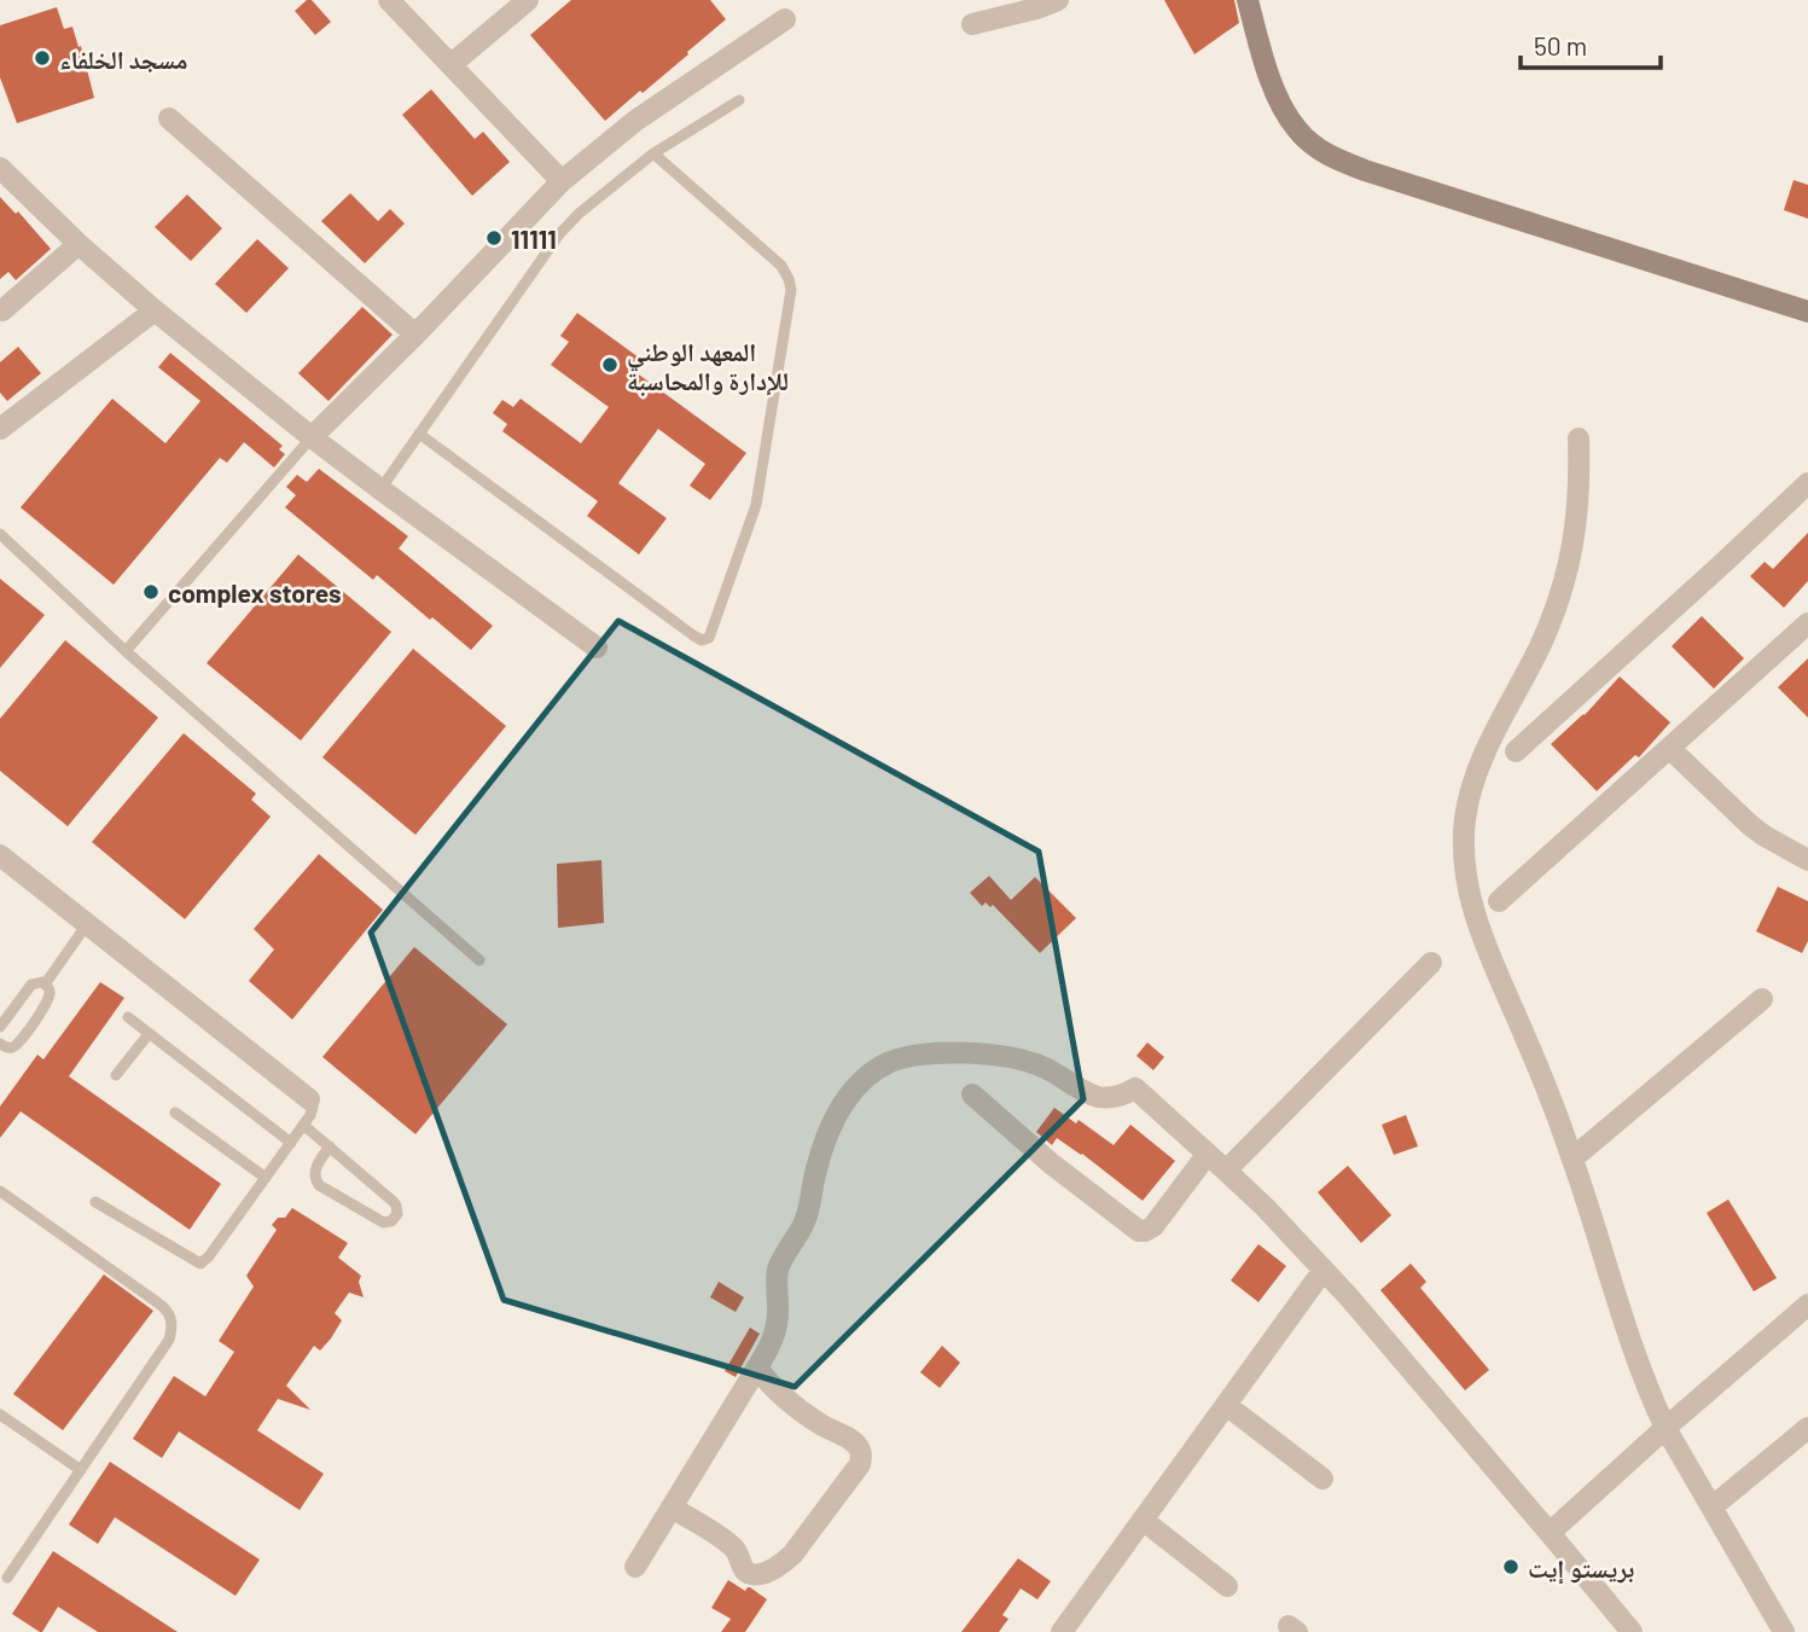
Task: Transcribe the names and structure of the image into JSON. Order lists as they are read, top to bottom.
{
  "places": [
    "مسجد الخلفاء",
    "11111",
    "المعهد الوطني للإدارة والمحاسبة",
    "complex stores",
    "بريستو إيت"
  ],
  "scale_bar": "50 m"
}
